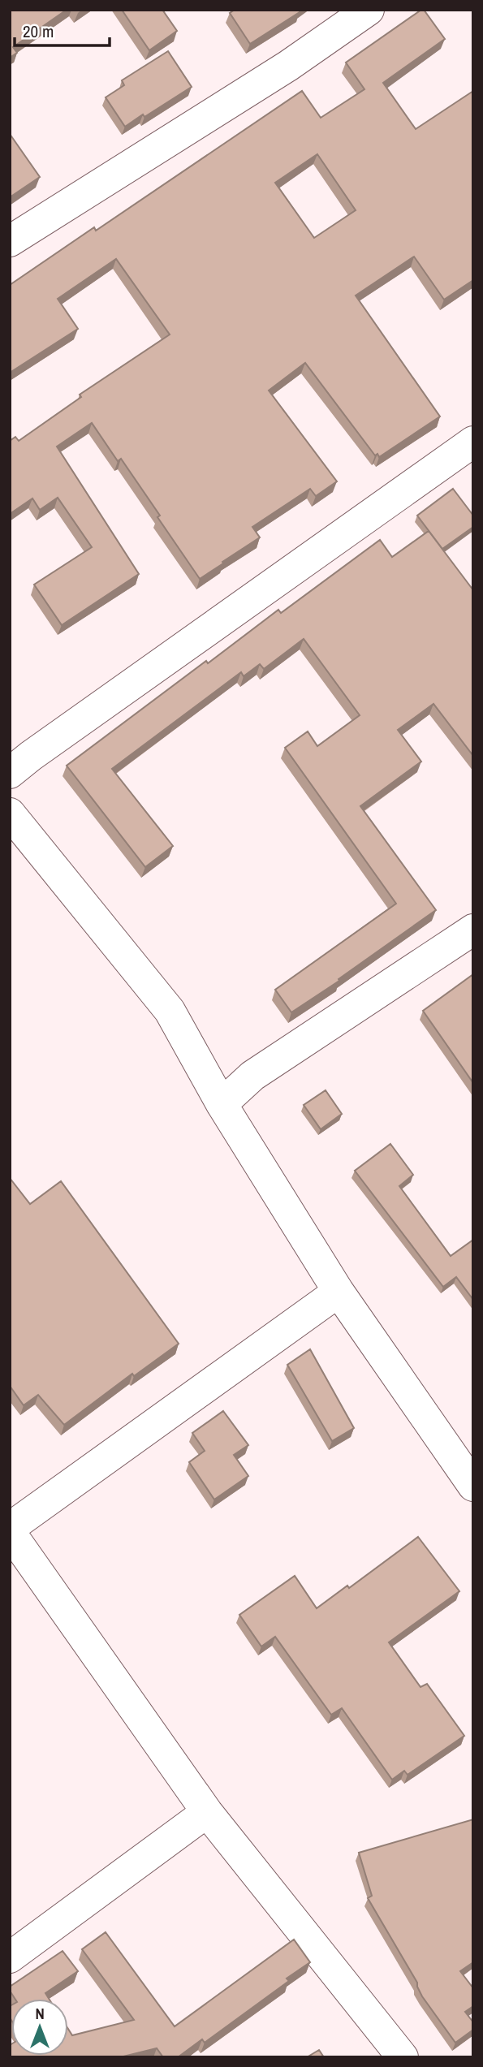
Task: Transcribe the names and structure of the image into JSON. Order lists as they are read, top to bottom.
{
  "scale_bar": "20 m",
  "north": "top"
}
